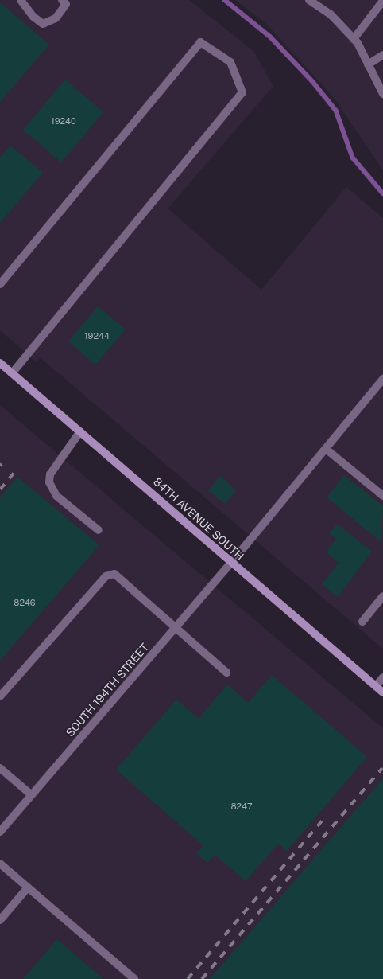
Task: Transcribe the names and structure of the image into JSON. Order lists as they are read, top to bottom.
{
  "streets": {
    "main road": ["84TH AVENUE SOUTH"],
    "street": ["SOUTH 194TH STREET"]
  },
  "crossings": [
    ["84TH AVENUE SOUTH", "SOUTH 194TH STREET"]
  ],
  "house_numbers": [
    "19240",
    "19244",
    "8246",
    "8247"
  ]
}
